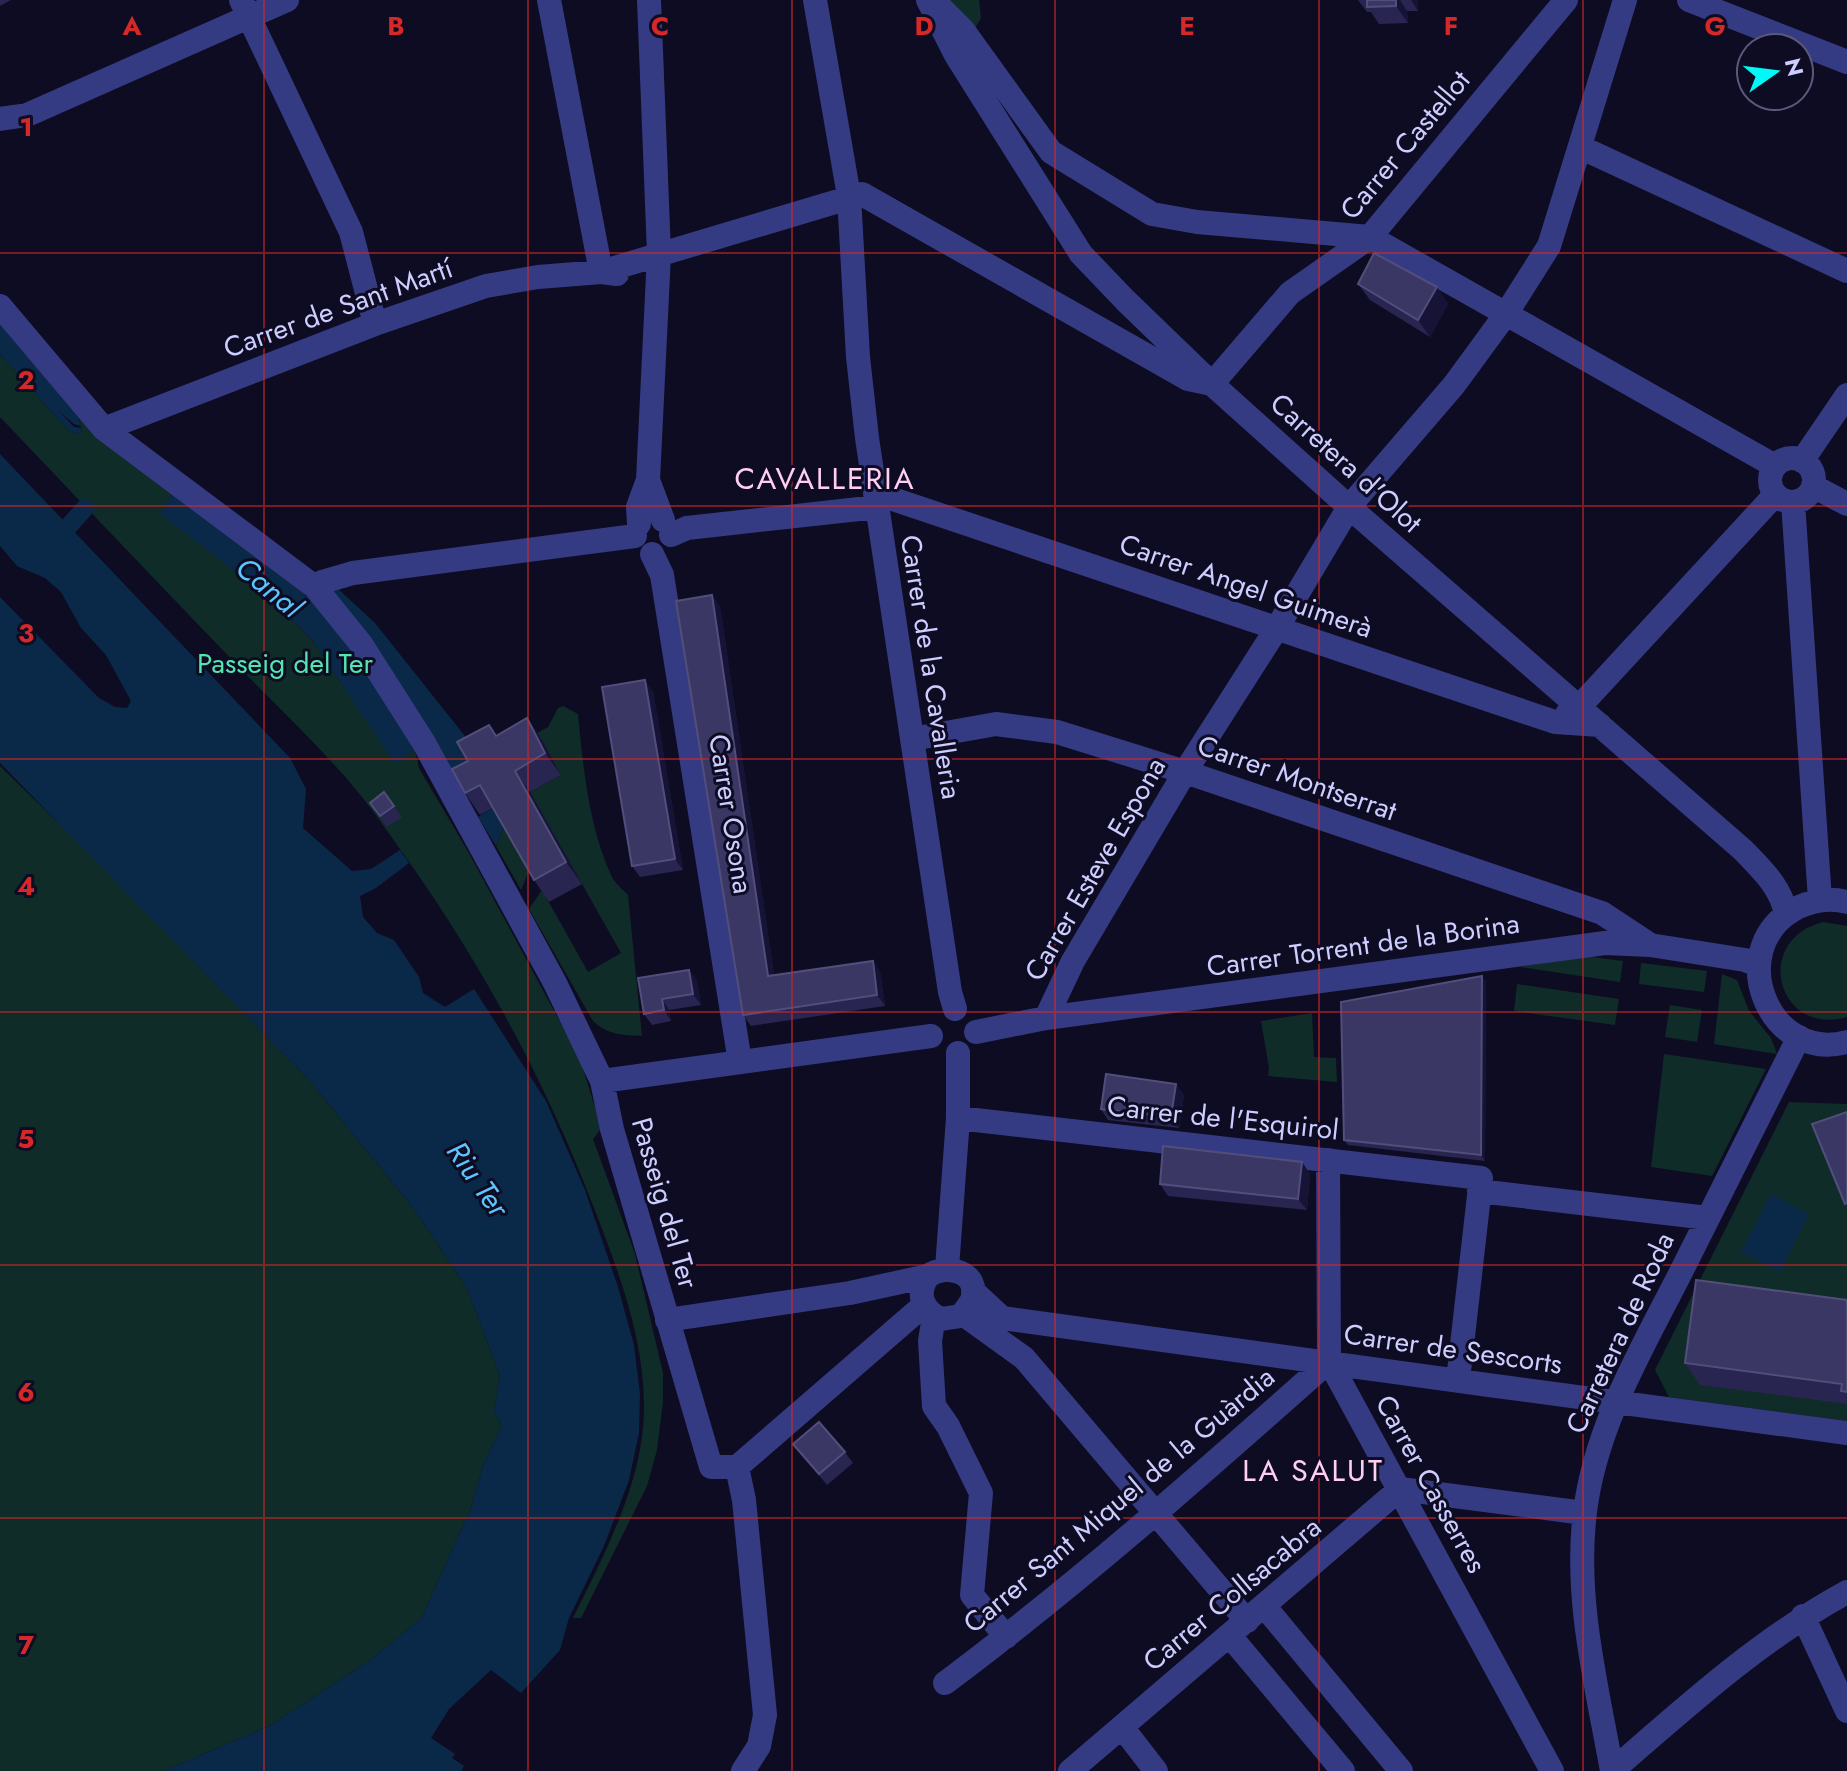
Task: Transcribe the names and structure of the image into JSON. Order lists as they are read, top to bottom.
{
  "streets": {
    "street": [
      "Carrer Castellot",
      "Carrer de Sant Martí",
      "Carretera d'Olot",
      "Carrer Angel Guimerà",
      "Carrer de la Cavalleria",
      "Carrer Montserrat",
      "Carrer Osona",
      "Carrer Esteve Espona",
      "Carrer Torrent de la Borina",
      "Carrer de l'Esquirol",
      "Passeig del Ter",
      "Carretera de Roda",
      "Carrer de Sescorts",
      "Carrer Casserres",
      "Carrer Sant Miquel de la Guàrdia",
      "Carrer Collsacabra"
    ]
  },
  "crossings": [
    ["Carrer Castellot", "Carretera d'Olot"],
    ["Carrer de Sant Martí", "Carrer de la Cavalleria"],
    ["Carrer de Sant Martí", "Carrer Osona"],
    ["Carrer de Sant Martí", "Passeig del Ter"],
    ["Carretera d'Olot", "Carrer Angel Guimerà"],
    ["Carretera d'Olot", "Carrer Esteve Espona"],
    ["Carrer Angel Guimerà", "Carrer de la Cavalleria"],
    ["Carrer Angel Guimerà", "Carrer Esteve Espona"],
    ["Carrer de la Cavalleria", "Carrer Montserrat"],
    ["Carrer de la Cavalleria", "Carrer Torrent de la Borina"],
    ["Carrer Montserrat", "Carrer Esteve Espona"],
    ["Carrer Montserrat", "Carrer Torrent de la Borina"],
    ["Carrer Esteve Espona", "Carrer Torrent de la Borina"],
    ["Carrer de l'Esquirol", "Carrer Casserres"],
    ["Carretera de Roda", "Carrer de Sescorts"],
    ["Carrer de Sescorts", "Carrer Casserres"],
    ["Carrer de Sescorts", "Carrer Sant Miquel de la Guàrdia"],
    ["Carrer Casserres", "Carrer Sant Miquel de la Guàrdia"],
    ["Carrer Casserres", "Carrer Collsacabra"]
  ],
  "districts": ["CAVALLERIA", "LA SALUT"],
  "water": ["Canal", "Riu Ter"],
  "parks": ["Passeig del Ter"],
  "north": "right",
  "grid": {
    "columns": [
      "A",
      "B",
      "C",
      "D",
      "E",
      "F",
      "G"
    ],
    "rows": [
      "1",
      "2",
      "3",
      "4",
      "5",
      "6",
      "7"
    ]
  }
}
